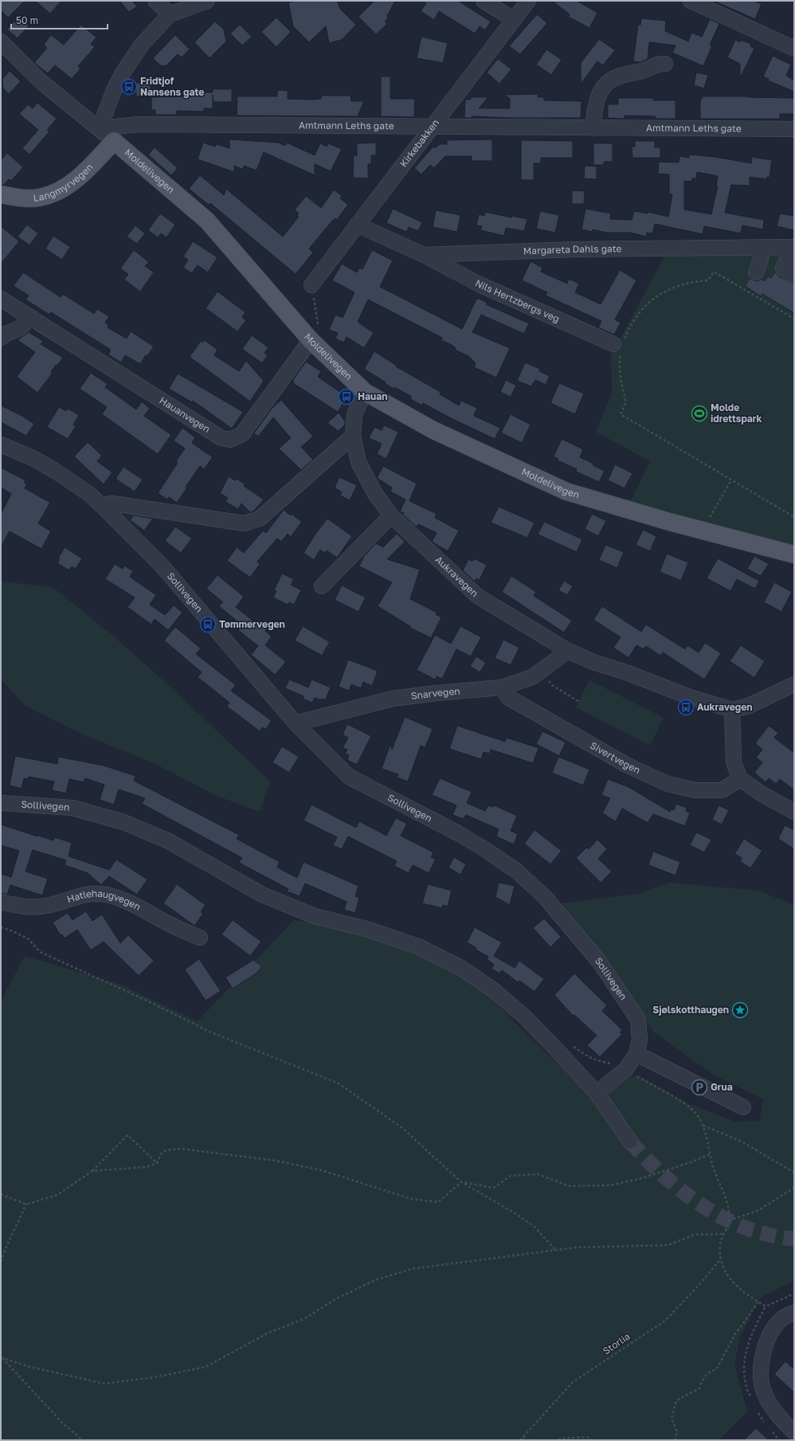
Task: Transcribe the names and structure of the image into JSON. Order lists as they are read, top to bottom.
{
  "streets": {
    "main road": ["Moldelivegen", "Langmyrvegen"],
    "street": [
      "Amtmann Leths gate",
      "Kirkebakken",
      "Margareta Dahls gate",
      "Nils Hertzbergs veg",
      "Hauanvegen",
      "Aukravegen",
      "Sollivegen",
      "Snarvegen",
      "Sivertvegen",
      "Hatlehaugvegen"
    ],
    "path": ["Storlia"]
  },
  "crossings": [
    ["Amtmann Leths gate", "Kirkebakken"],
    ["Amtmann Leths gate", "Moldelivegen"],
    ["Kirkebakken", "Margareta Dahls gate"],
    ["Moldelivegen", "Langmyrvegen"],
    ["Moldelivegen", "Hauanvegen"],
    ["Moldelivegen", "Aukravegen"],
    ["Margareta Dahls gate", "Nils Hertzbergs veg"],
    ["Aukravegen", "Snarvegen"],
    ["Sollivegen", "Snarvegen"],
    ["Snarvegen", "Sivertvegen"]
  ],
  "places": {
    "bus stop": [
      "Fridtjof Nansens gate",
      "Hauan",
      "Tømmervegen",
      "Aukravegen"
    ],
    "sports": ["Molde idrettspark"],
    "place": ["Sjølskotthaugen"],
    "parking": ["Grua"]
  },
  "scale_bar": "50 m"
}
